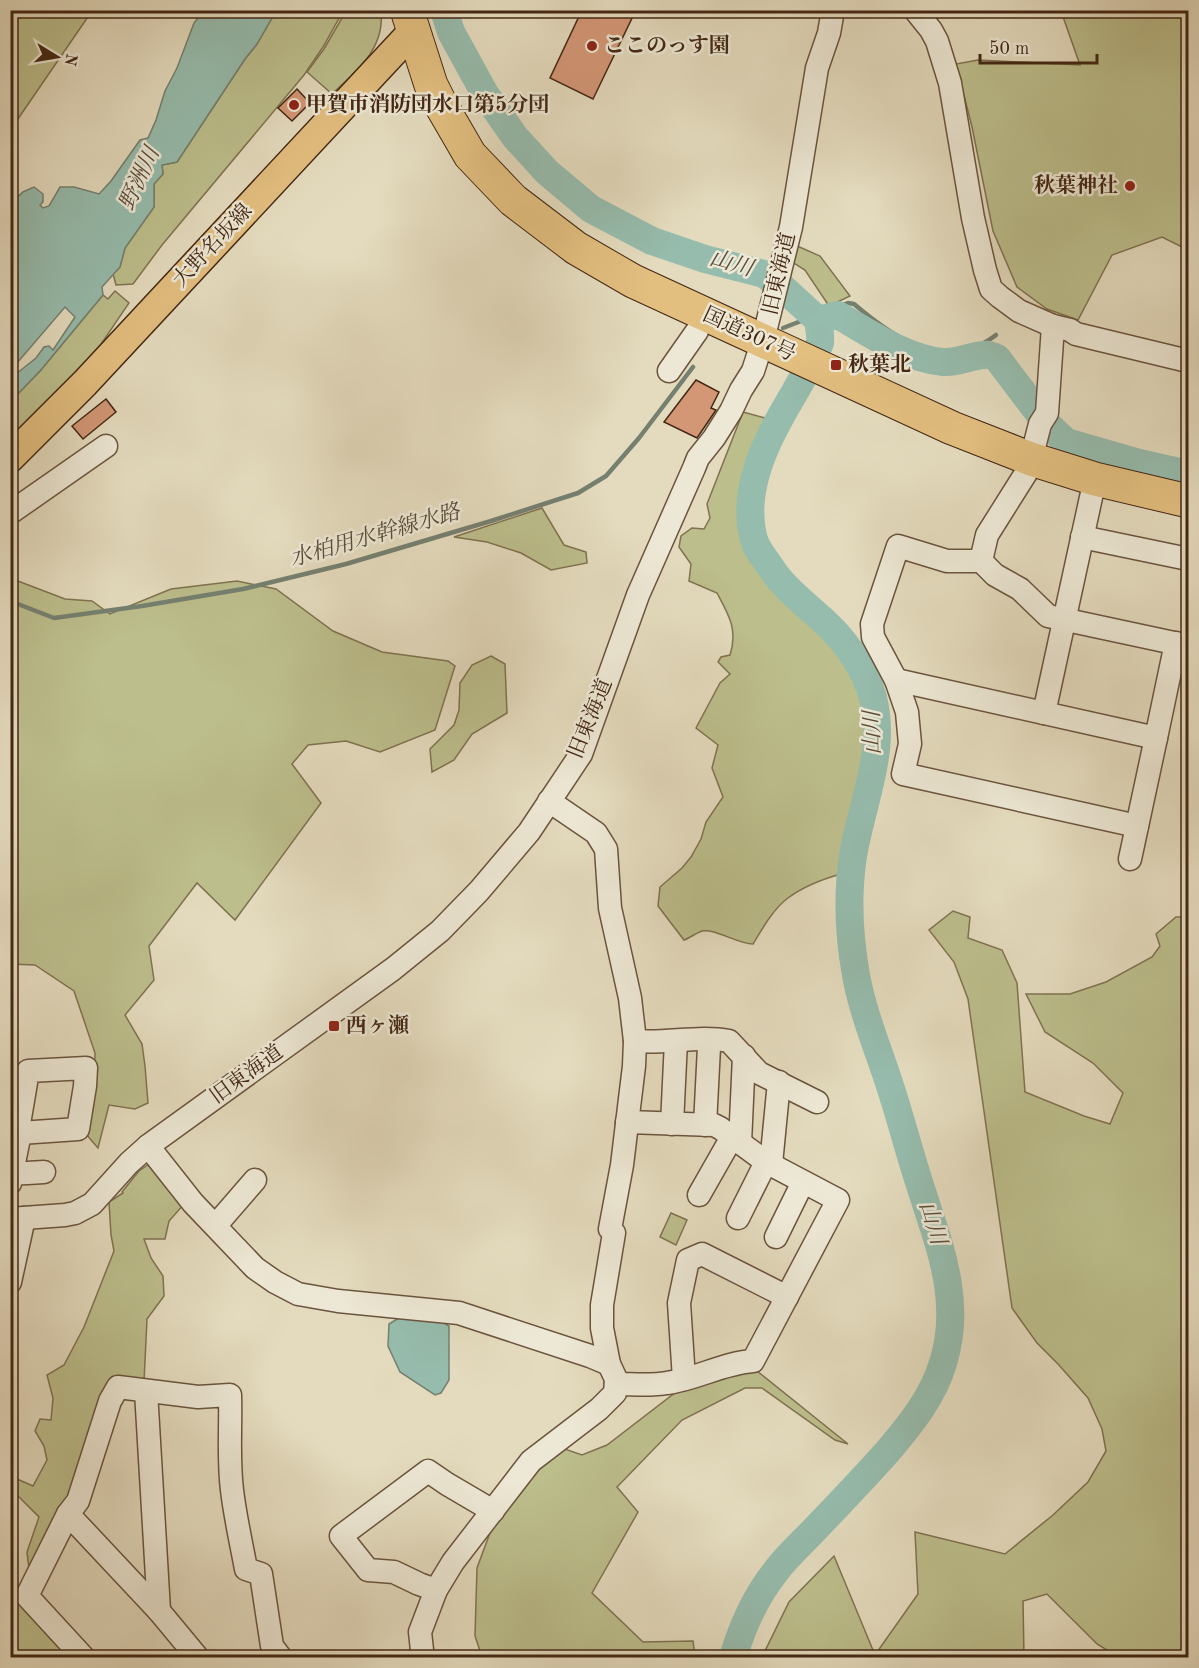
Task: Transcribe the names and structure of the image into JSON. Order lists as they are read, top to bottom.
{
  "streets": {
    "highway": ["国道307号"],
    "main road": ["大野名坂線"],
    "street": ["旧東海道"]
  },
  "crossings": [
    ["大野名坂線", "国道307号"],
    ["旧東海道", "国道307号"]
  ],
  "water": ["野洲川", "山川", "水柏用水幹線水路"],
  "places": {
    "other": ["ここのっす園", "甲賀市消防団水口第5分団", "秋葉神社"],
    "transit": ["秋葉北", "西ヶ瀬"]
  },
  "scale_bar": "50 m",
  "north": "right"
}
